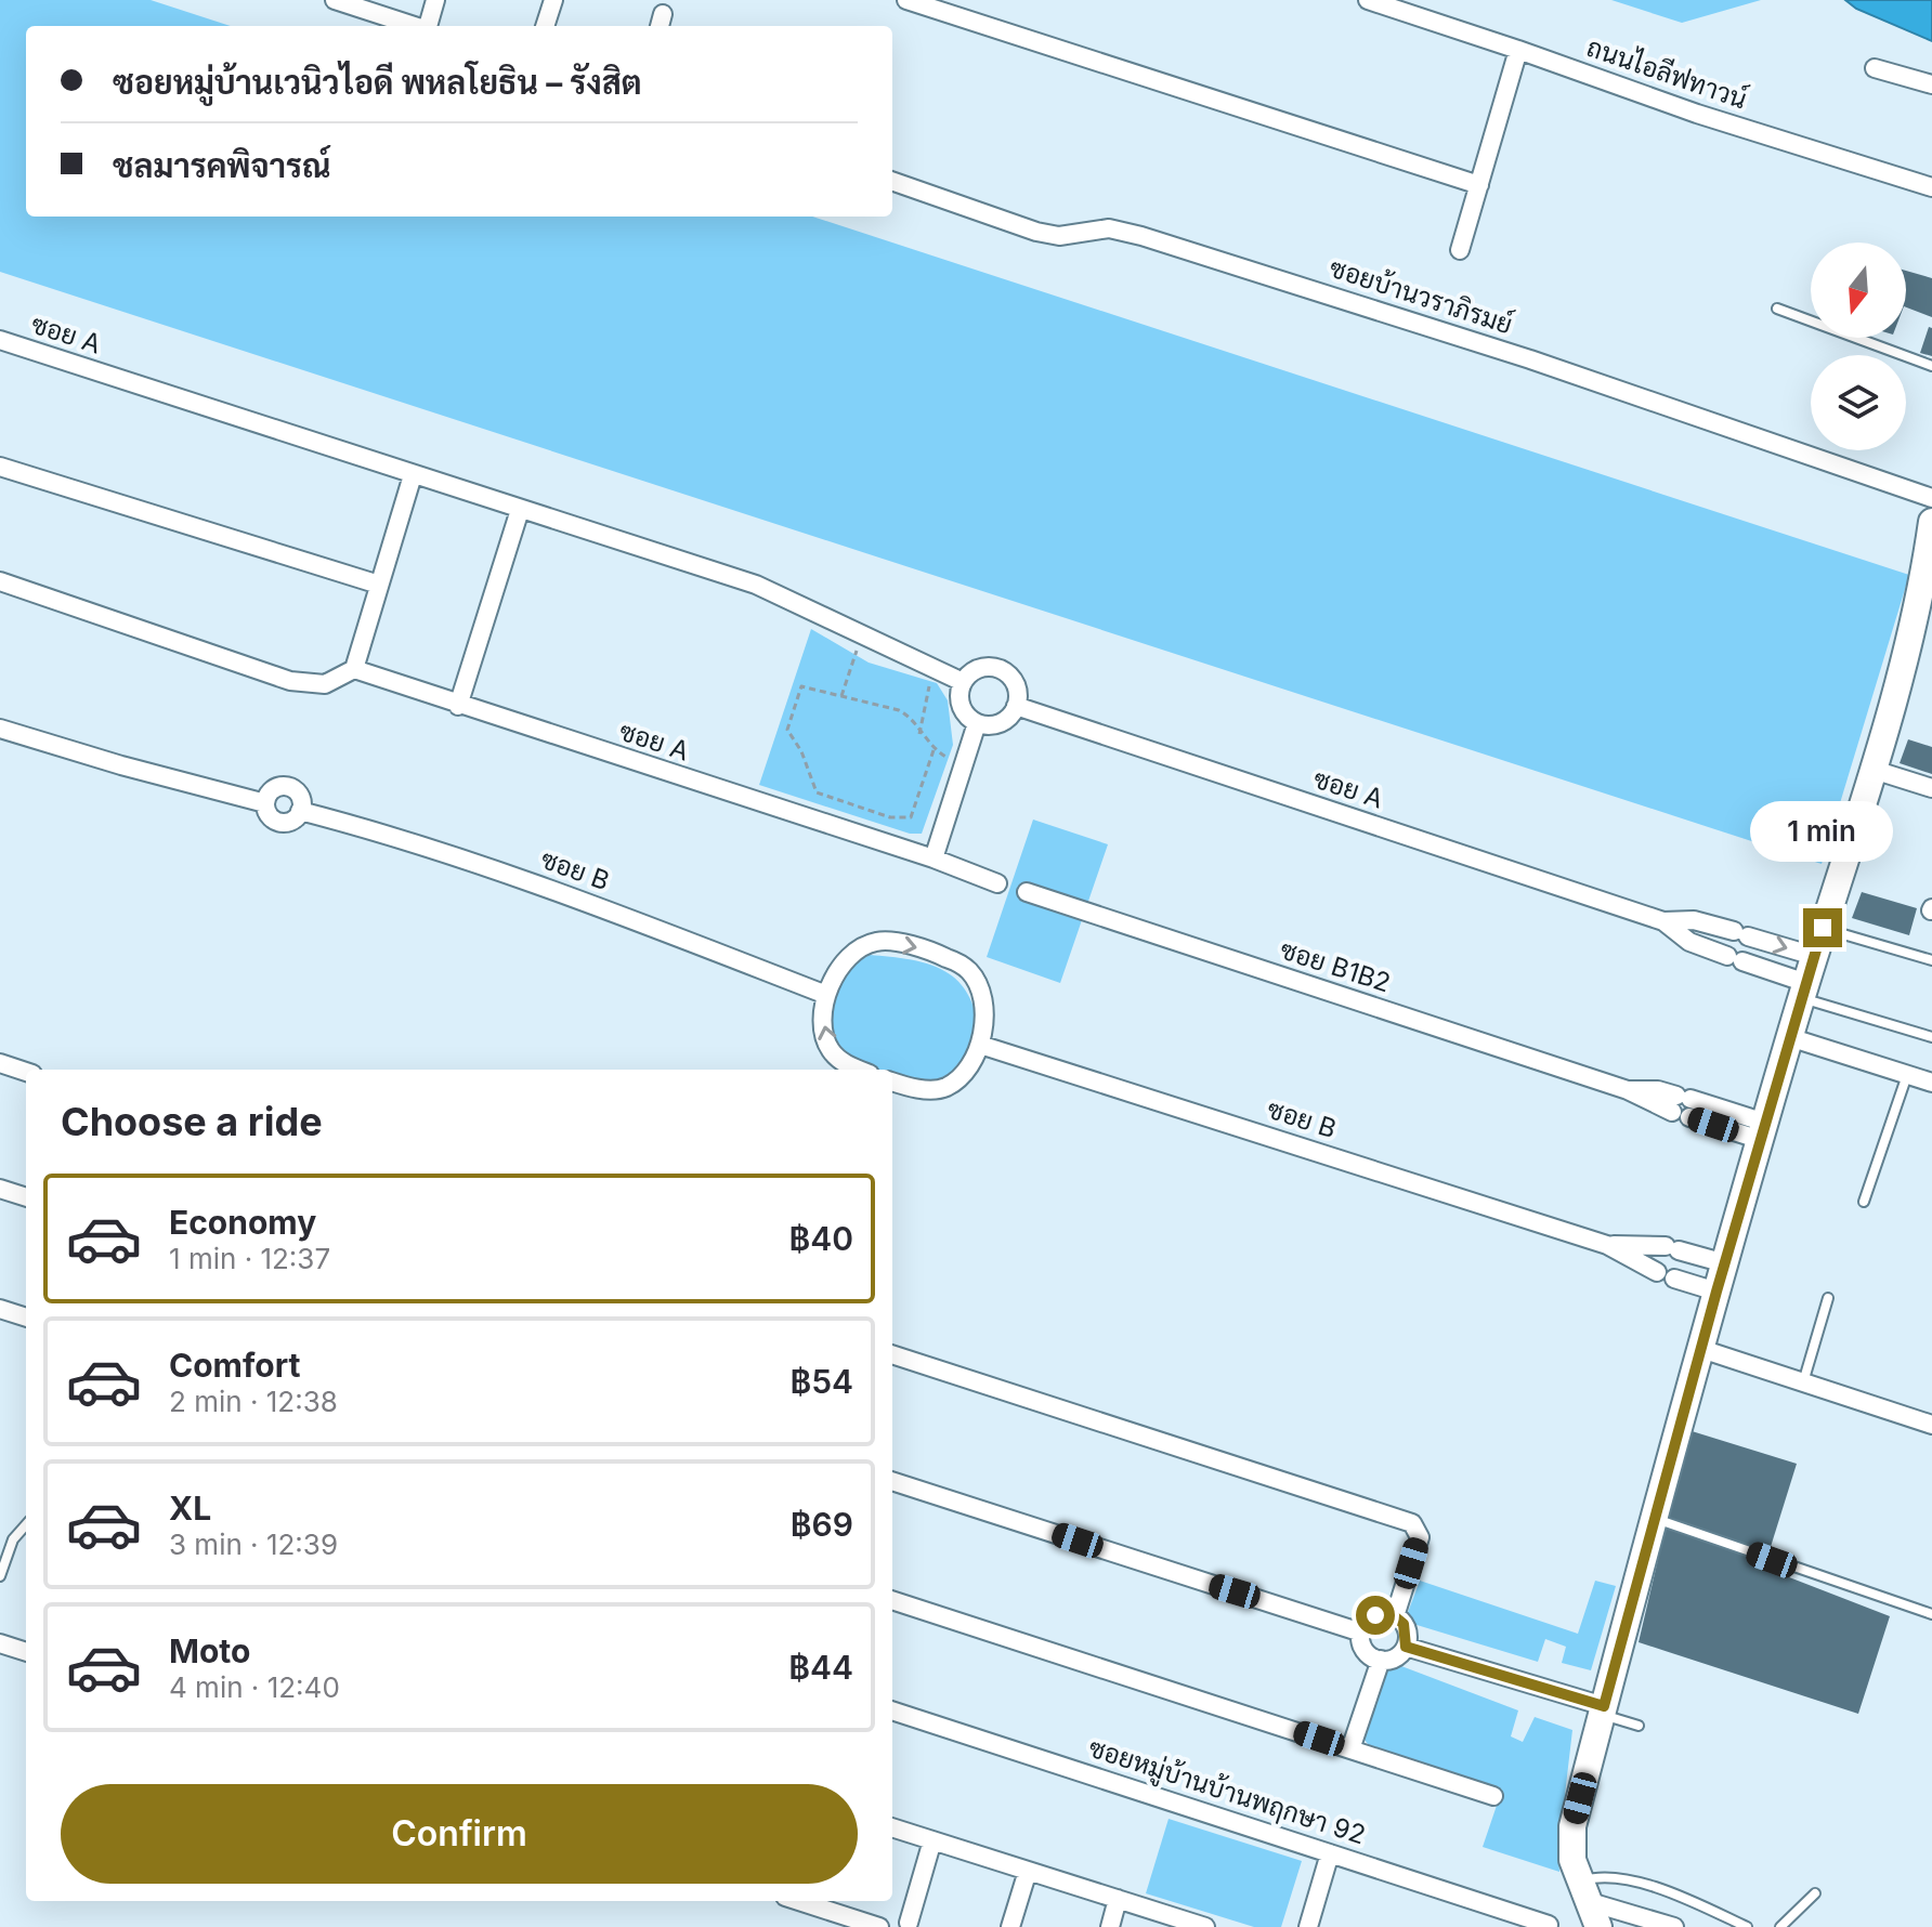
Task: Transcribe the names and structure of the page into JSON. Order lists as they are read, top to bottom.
{
  "streets": {
    "street": [
      "ถนนไอลีฟทาวน์",
      "ซอยบ้านวราภิรมย์",
      "ซอย A",
      "ซอย B",
      "ซอย B1B2",
      "ซอยหมู่บ้านบ้านพฤกษา 92"
    ]
  },
  "north": "bottom",
  "page": {
    "banner": ["ซอยหมู่บ้านเวนิวไอดี พหลโยธิน – รังสิต", "ชลมารคพิจารณ์"],
    "bubble": "1 min",
    "heading": "Choose a ride",
    "list": [
      {
        "name": "Economy",
        "note": "1 min · 12:37",
        "value": "฿40"
      },
      {
        "name": "Comfort",
        "note": "2 min · 12:38",
        "value": "฿54"
      },
      {
        "name": "XL",
        "note": "3 min · 12:39",
        "value": "฿69"
      },
      {
        "name": "Moto",
        "note": "4 min · 12:40",
        "value": "฿44"
      }
    ],
    "buttons": "Confirm"
  }
}
